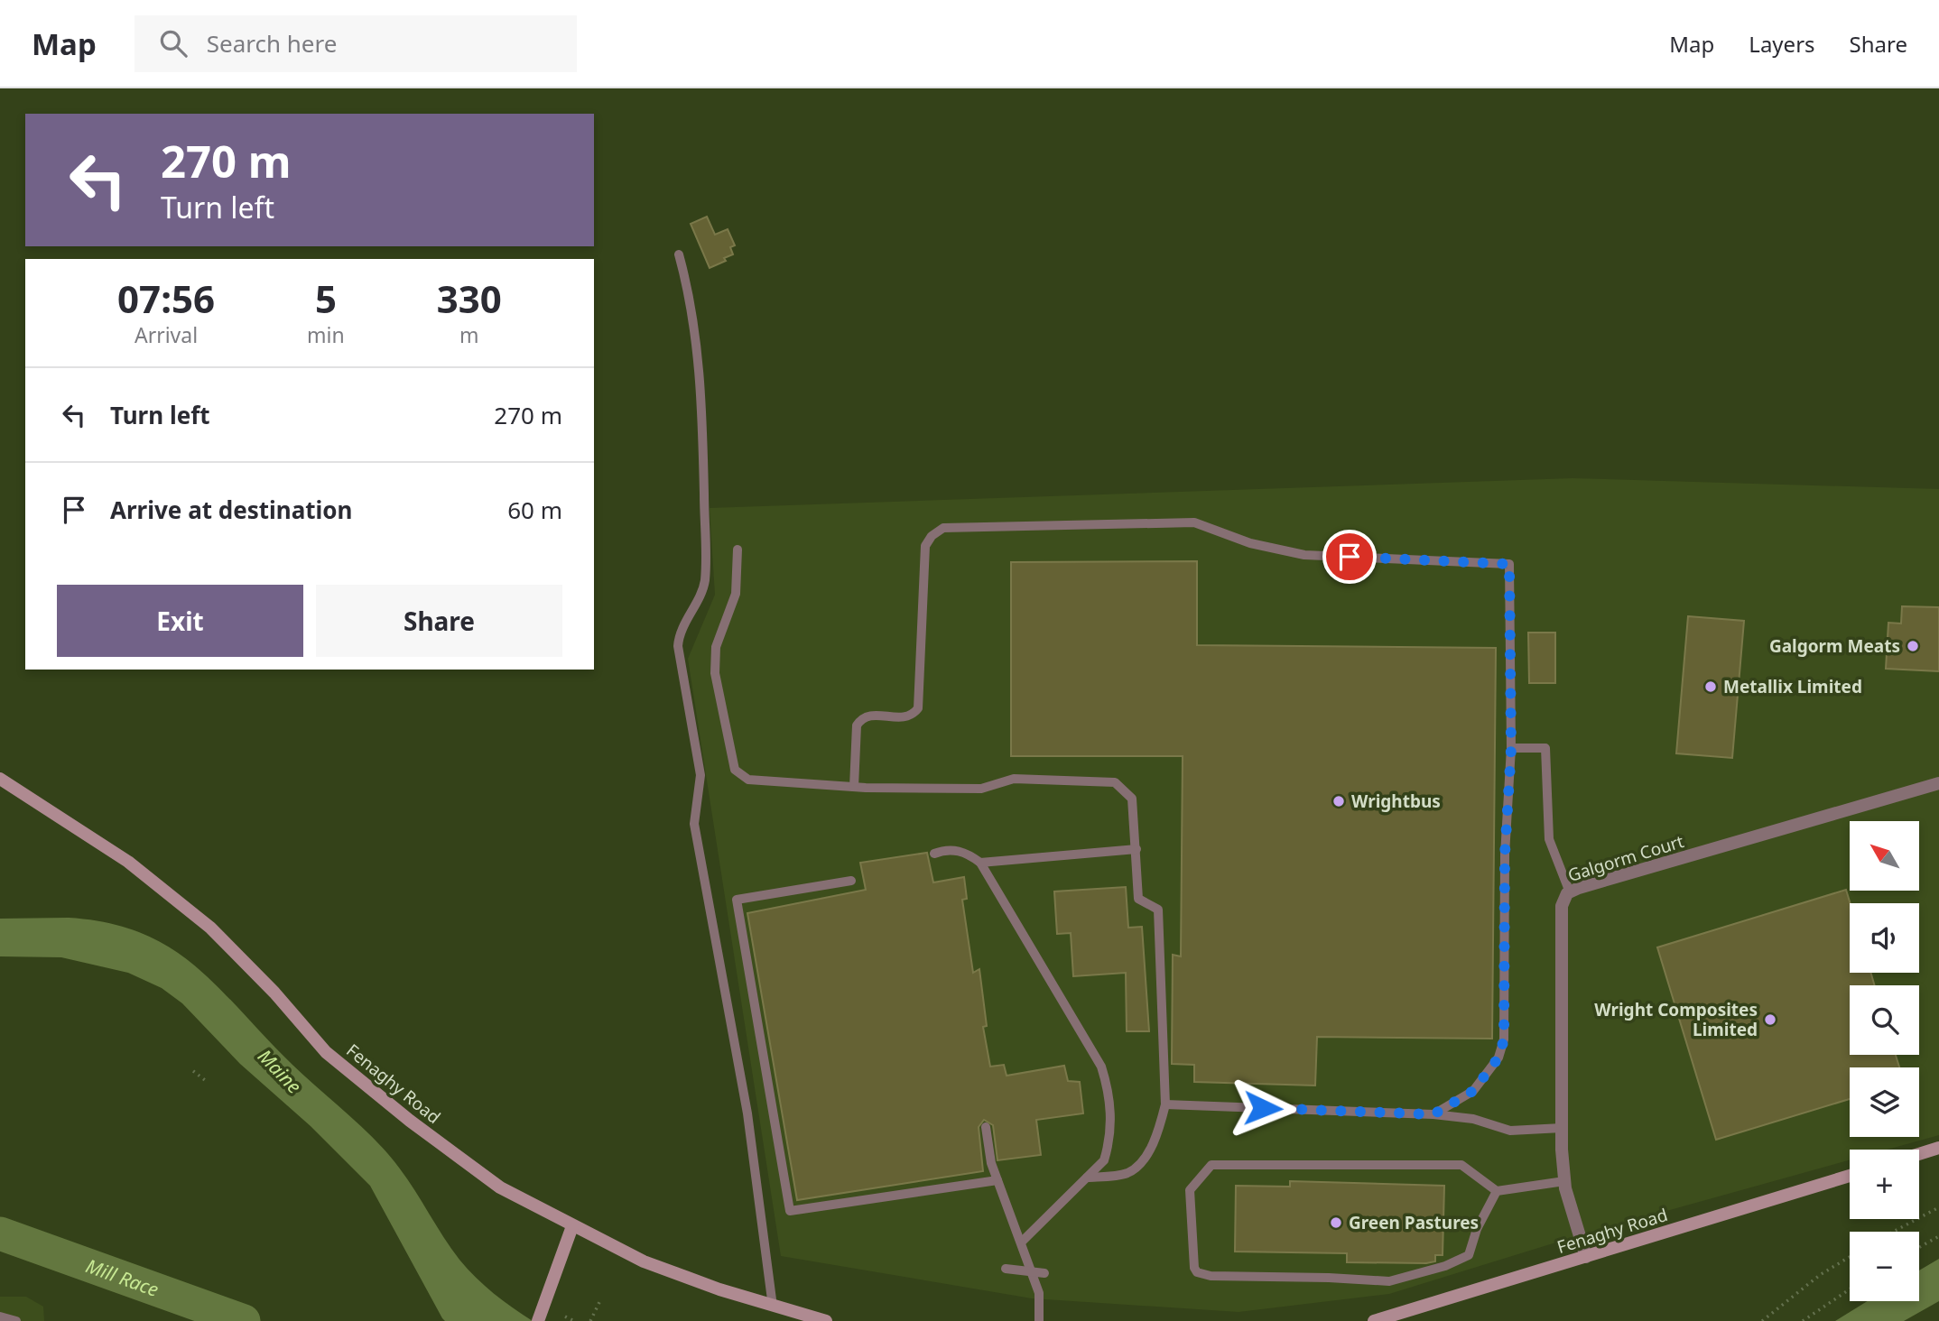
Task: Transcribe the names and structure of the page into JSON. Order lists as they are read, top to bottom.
{
  "streets": {
    "street": ["Galgorm Court", "Fenaghy Road"]
  },
  "crossings": [
    ["Galgorm Court", "Fenaghy Road"]
  ],
  "water": ["Maine", "Mill Race"],
  "places": [
    "Galgorm Meats",
    "Metallix Limited",
    "Wrightbus",
    "Wright Composites Limited",
    "Green Pastures"
  ],
  "north": "top left",
  "page": {
    "header": "Map",
    "search": "Search here",
    "nav": ["Map", "Layers", "Share"],
    "turn": ["270 m", "Turn left"],
    "eta": [
      "07:56",
      "Arrival",
      "5",
      "min",
      "330",
      "m"
    ],
    "list": [
      {
        "name": "Turn left",
        "value": "270 m"
      },
      {
        "name": "Arrive at destination",
        "value": "60 m"
      }
    ],
    "buttons": ["Exit", "Share"],
    "map_buttons": ["+", "−"]
  }
}
